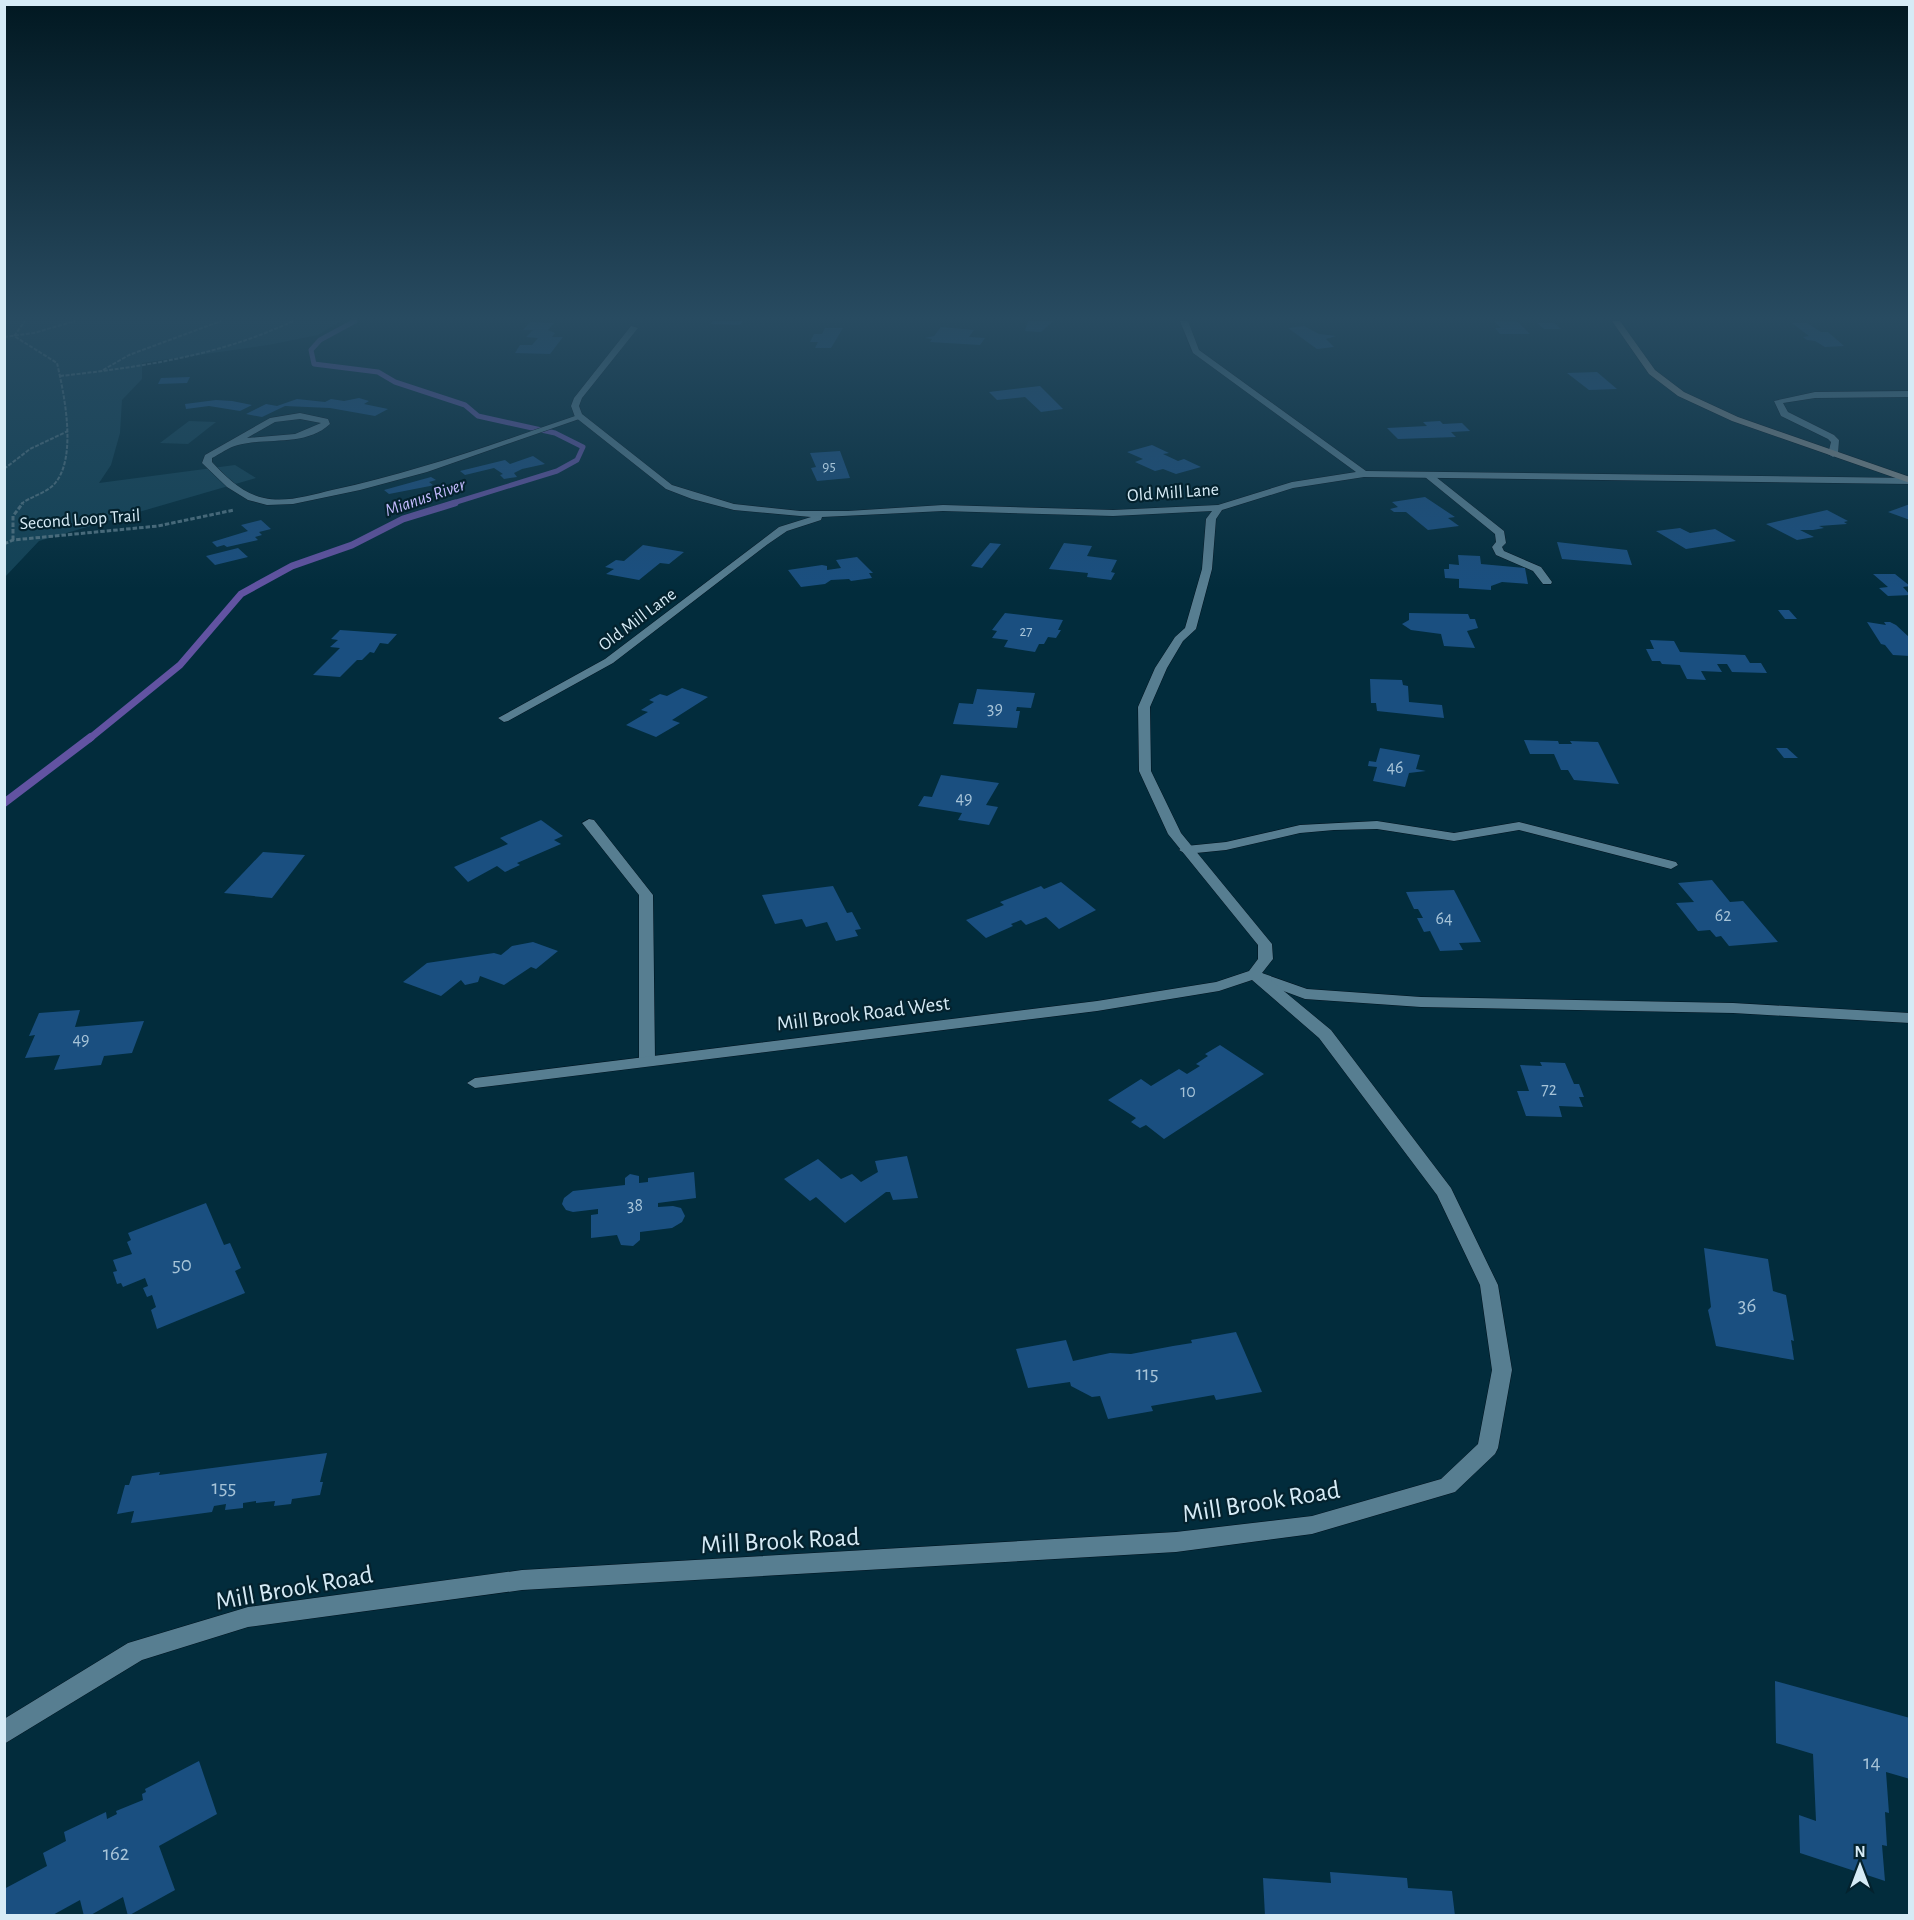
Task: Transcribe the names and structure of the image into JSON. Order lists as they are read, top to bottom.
{
  "streets": {
    "street": ["Old Mill Lane", "Mill Brook Road West", "Mill Brook Road"],
    "path": ["Second Loop Trail"]
  },
  "crossings": [
    ["Mill Brook Road West", "Mill Brook Road"]
  ],
  "water": ["Mianus River"],
  "house_numbers": [
    "95",
    "27",
    "39",
    "46",
    "49",
    "62",
    "64",
    "49",
    "72",
    "10",
    "38",
    "50",
    "36",
    "115",
    "155",
    "14",
    "162"
  ],
  "north": "top"
}
